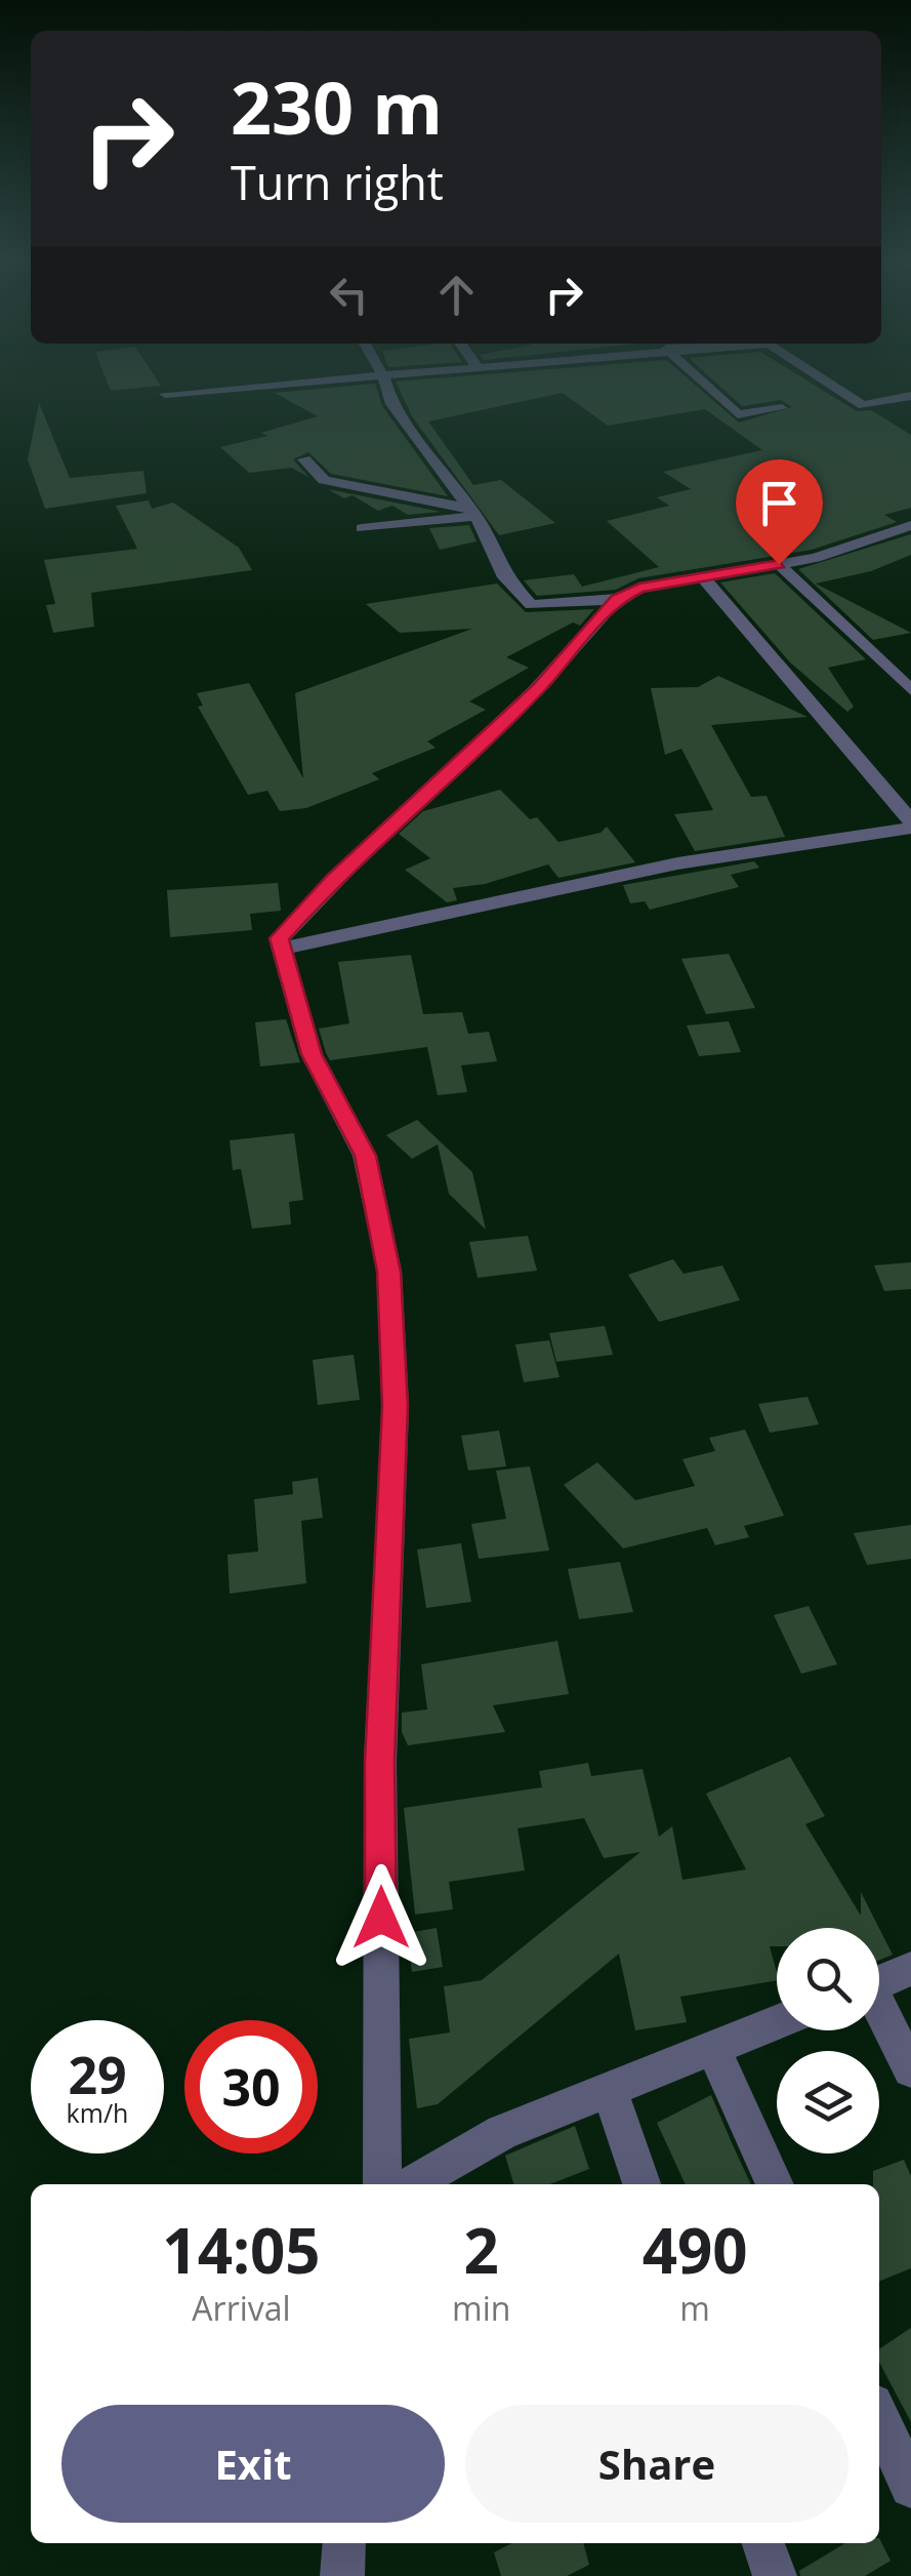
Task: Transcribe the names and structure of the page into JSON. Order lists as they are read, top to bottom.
{
  "page": {
    "turn": ["230 m", "Turn right"],
    "speed": "29 km/h",
    "limit": "30",
    "eta": [
      "14:05",
      "Arrival",
      "2",
      "min",
      "490",
      "m"
    ],
    "buttons": ["Exit", "Share"]
  }
}
